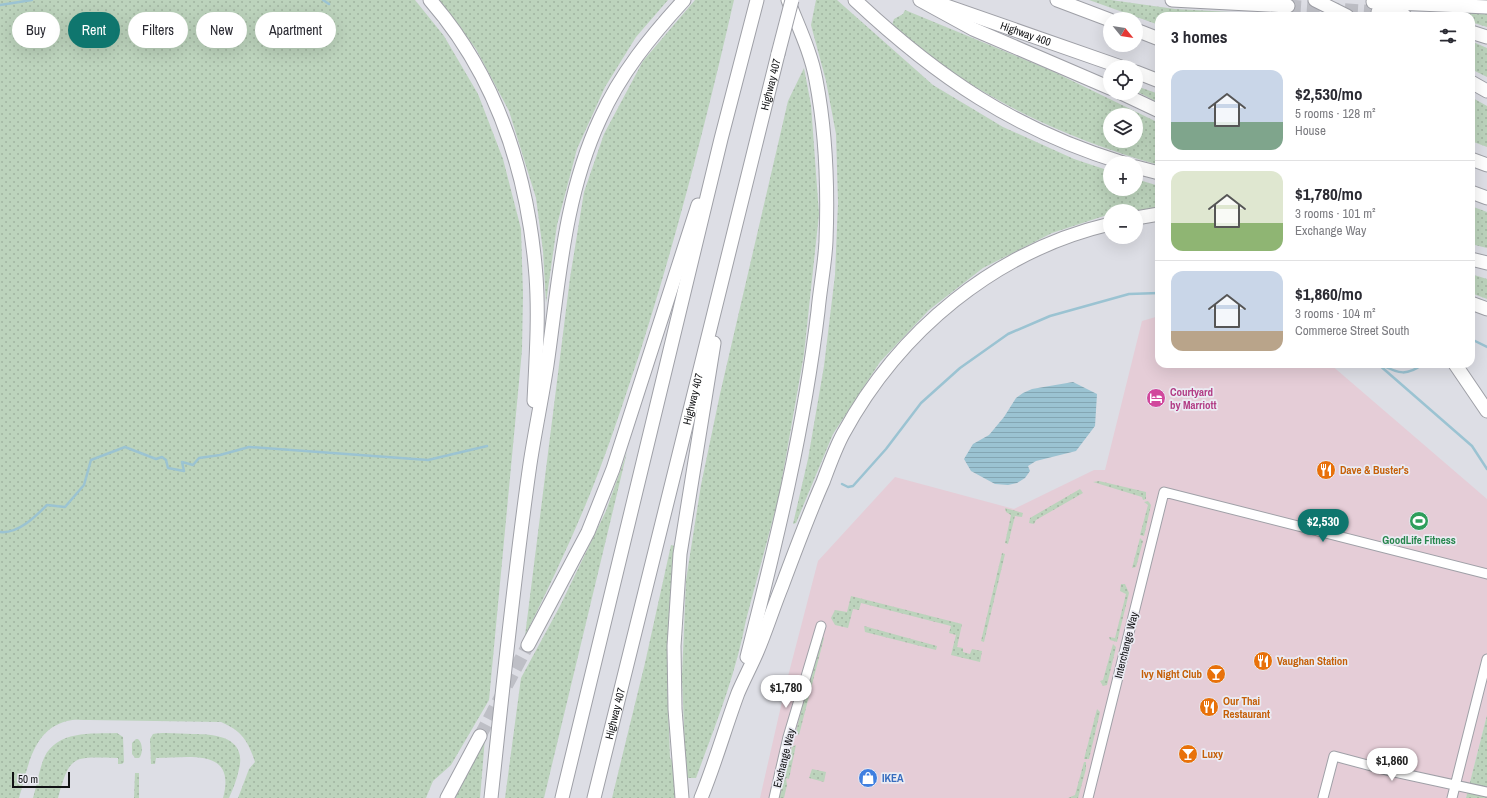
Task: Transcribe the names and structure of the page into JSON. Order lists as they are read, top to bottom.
{
  "streets": {
    "highway": ["Highway 400", "Highway 407"],
    "street": ["Interchange Way", "Exchange Way"]
  },
  "places": {
    "hotel": ["Courtyard by Marriott"],
    "restaurant": ["Dave & Buster's", "Vaughan Station", "Our Thai Restaurant"],
    "sports": ["GoodLife Fitness"],
    "bar": ["Ivy Night Club", "Luxy"],
    "shop": ["IKEA"]
  },
  "scale_bar": "50 m",
  "north": "bottom right",
  "page": {
    "map_buttons": ["+", "−"],
    "chip": [
      "Buy",
      "Rent",
      "Filters",
      "New",
      "Apartment"
    ],
    "heading": "3 homes",
    "list": [
      {
        "name": "$2,530/mo",
        "note": "5 rooms · 128 m² · House"
      },
      {
        "name": "$1,780/mo",
        "note": "3 rooms · 101 m² · Exchange Way"
      },
      {
        "name": "$1,860/mo",
        "note": "3 rooms · 104 m² · Commerce Street South"
      }
    ],
    "price": ["$2,530", "$1,780", "$1,860"],
    "scale": "50 m"
  }
}
